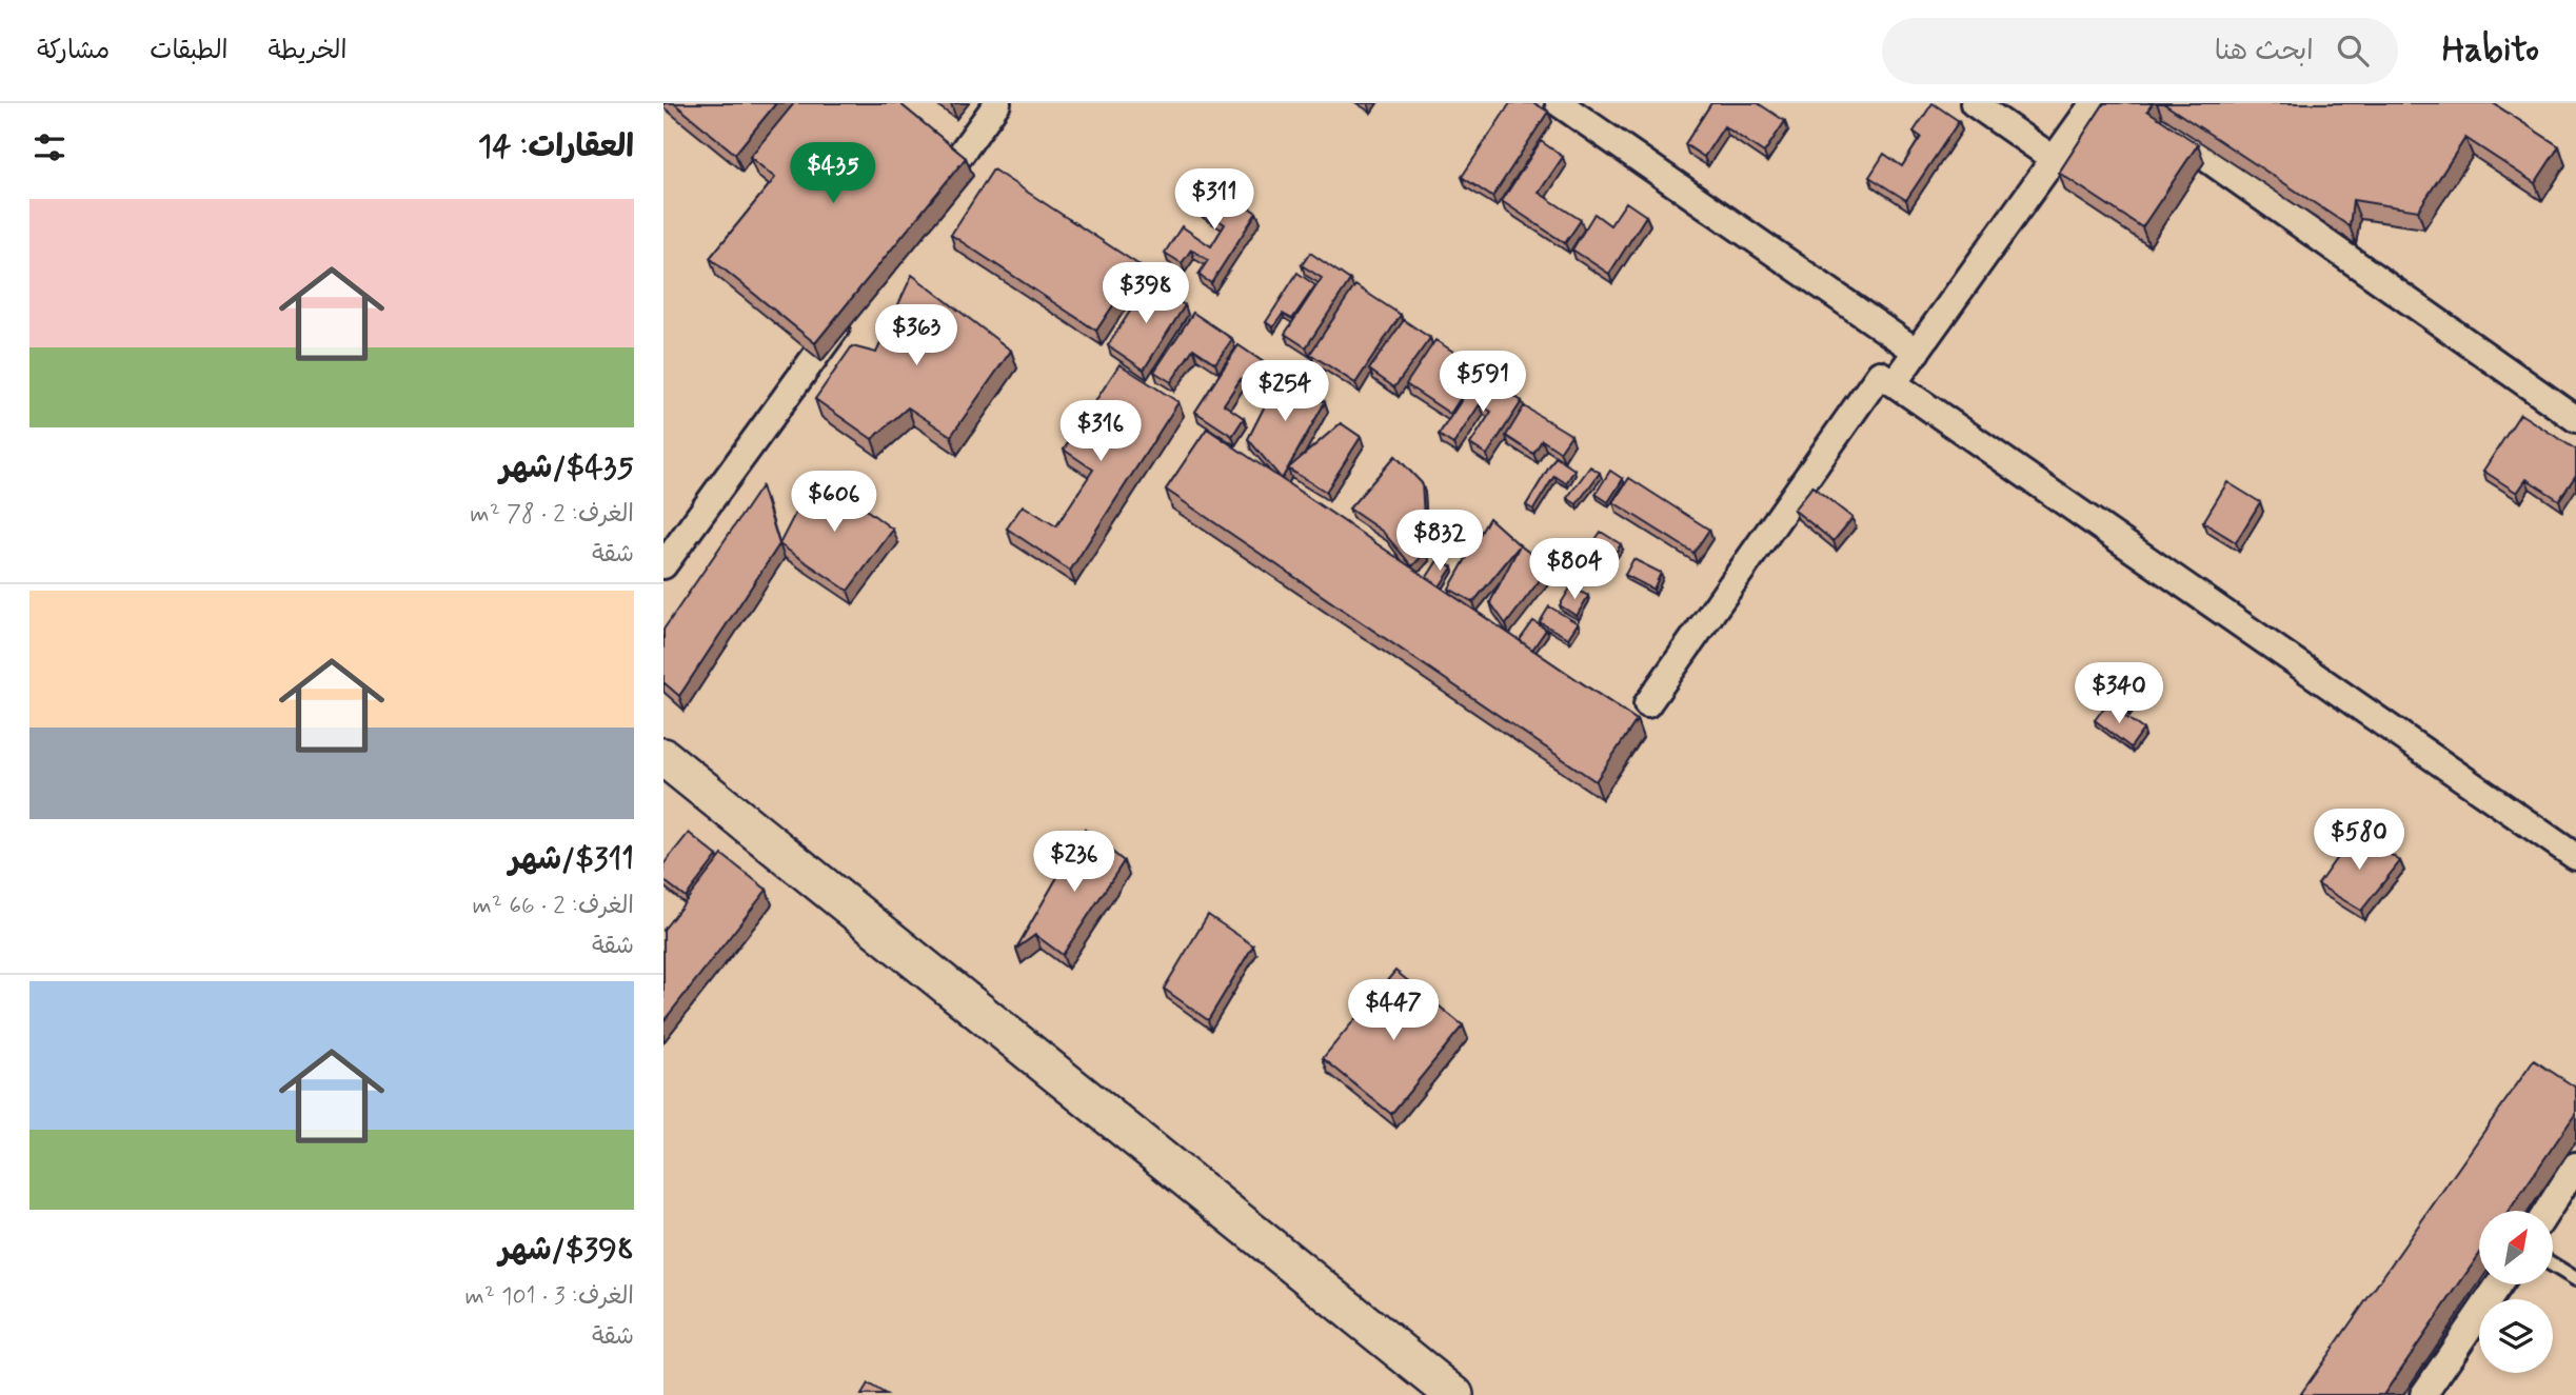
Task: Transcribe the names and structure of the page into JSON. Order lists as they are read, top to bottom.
{
  "north": "top right",
  "page": {
    "header": "Habito",
    "search": "ابحث هنا",
    "nav": ["الخريطة", "الطبقات", "مشاركة"],
    "heading": "العقارات: 14",
    "price": [
      "$435",
      "$311",
      "$398",
      "$363",
      "$591",
      "$254",
      "$316",
      "$606",
      "$832",
      "$804",
      "$340",
      "$580",
      "$236",
      "$447"
    ],
    "list": [
      {
        "name": "$435/شهر",
        "note": "الغرف: 2 · 78 m² · شقة"
      },
      {
        "name": "$311/شهر",
        "note": "الغرف: 2 · 66 m² · شقة"
      },
      {
        "name": "$398/شهر",
        "note": "الغرف: 3 · 101 m² · شقة"
      }
    ]
  }
}
